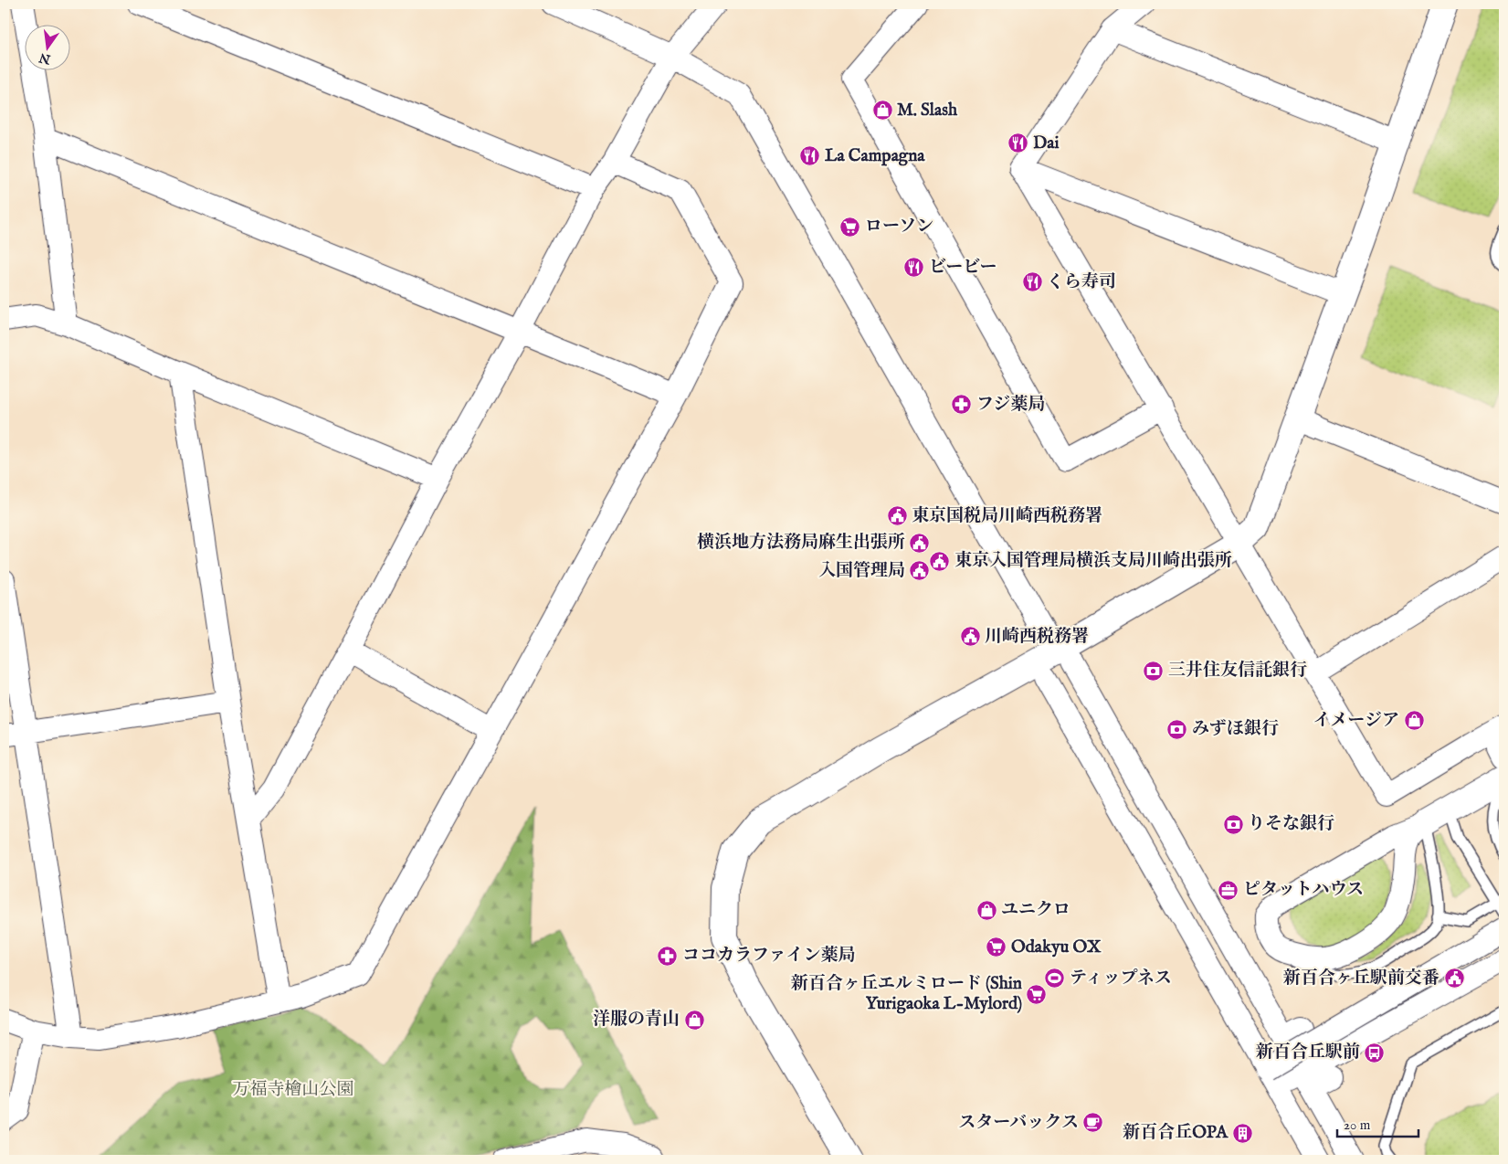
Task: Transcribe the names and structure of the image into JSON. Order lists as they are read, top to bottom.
{
  "parks": ["万福寺檜山公園"],
  "places": {
    "shop": [
      "M. Slash",
      "イメージア",
      "ユニクロ",
      "洋服の青山"
    ],
    "restaurant": [
      "Dai",
      "La Campagna",
      "ビービー",
      "くら寿司"
    ],
    "supermarket": ["ローソン", "Odakyu OX", "新百合ヶ丘エルミロード (Shin Yurigaoka L-Mylord)"],
    "pharmacy": ["フジ薬局", "ココカラファイン薬局"],
    "public building": [
      "東京国税局川崎西税務署",
      "横浜地方法務局麻生出張所",
      "東京入国管理局横浜支局川崎出張所",
      "入国管理局",
      "川崎西税務署",
      "新百合ヶ丘駅前交番"
    ],
    "bank": ["三井住友信託銀行", "みずほ銀行", "りそな銀行"],
    "office": ["ピタットハウス"],
    "sports": ["ティップネス"],
    "bus stop": ["新百合丘駅前"],
    "cafe": ["スターバックス"],
    "building": ["新百合丘OPA"]
  },
  "scale_bar": "20 m",
  "north": "bottom"
}
